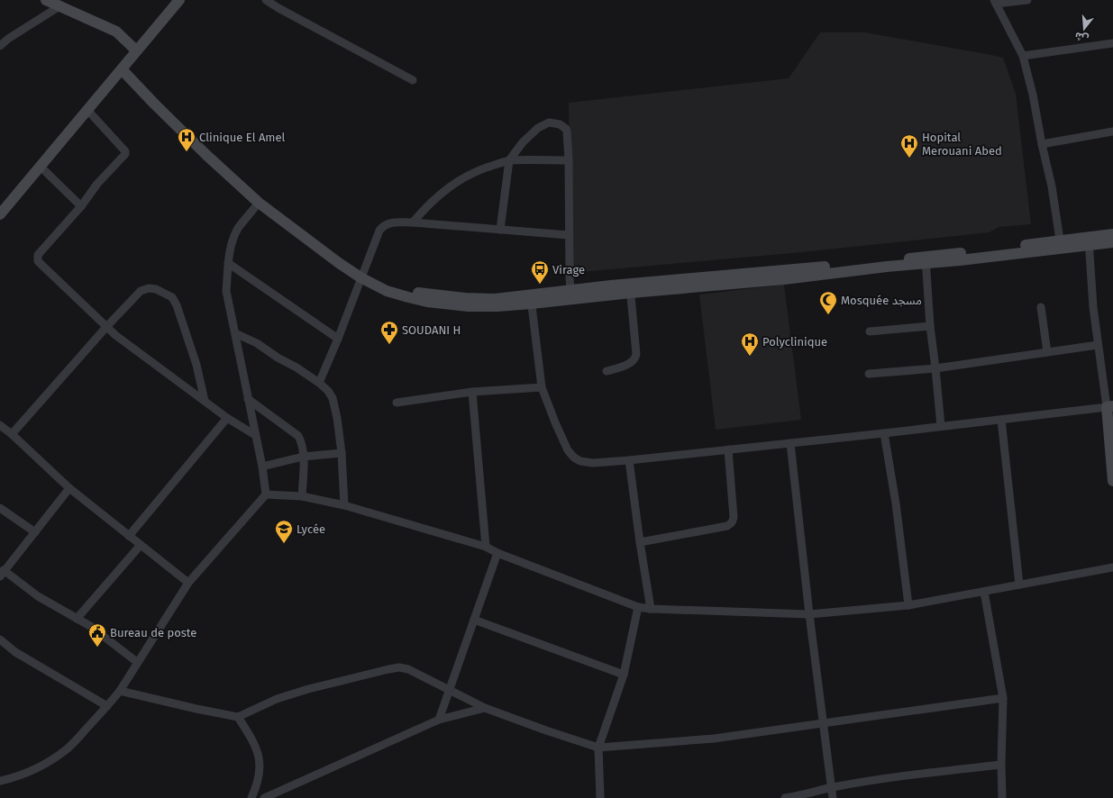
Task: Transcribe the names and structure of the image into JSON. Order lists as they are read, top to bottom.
{
  "places": {
    "hospital": ["Clinique El Amel", "Hopital Merouani Abed", "Polyclinique"],
    "bus stop": ["Virage"],
    "mosque": ["Mosquée مسجد"],
    "pharmacy": ["SOUDANI H"],
    "school or university": ["Lycée"],
    "public building": ["Bureau de poste"]
  },
  "north": "bottom"
}
